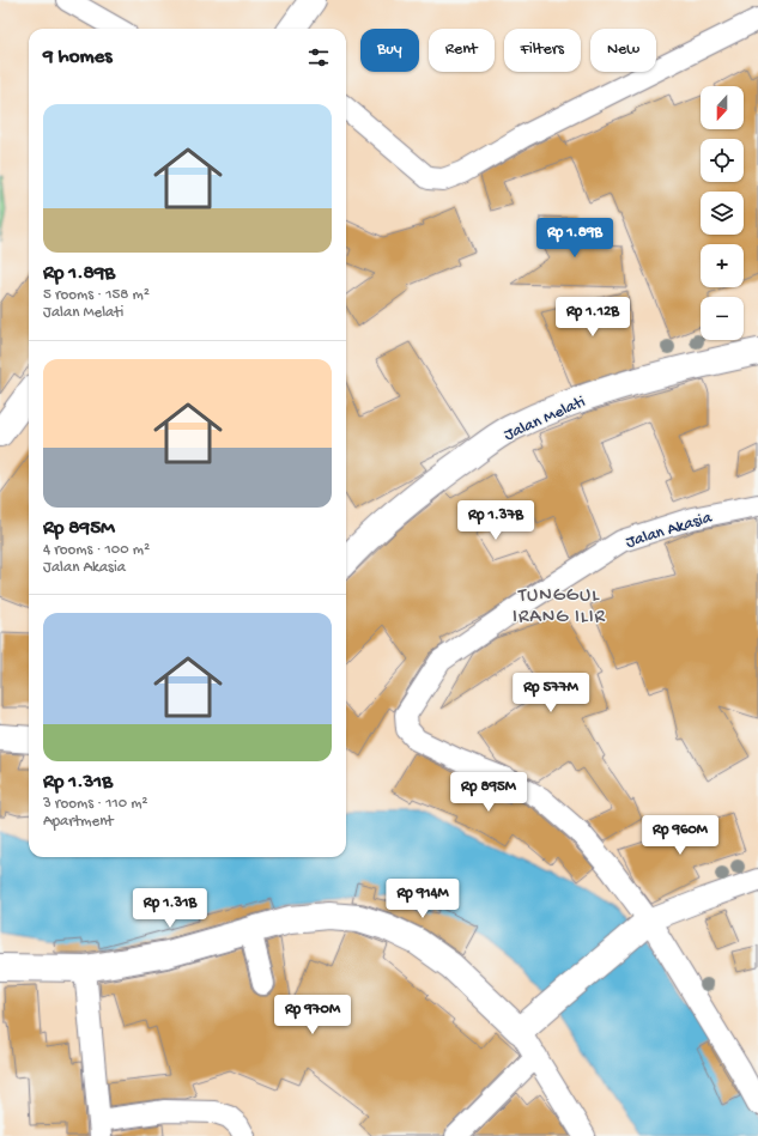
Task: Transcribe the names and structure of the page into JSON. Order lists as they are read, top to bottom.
{
  "streets": {
    "street": ["Jalan Melati", "Jalan Akasia"]
  },
  "districts": ["TUNGGUL IRANG ILIR"],
  "north": "bottom",
  "page": {
    "chip": [
      "Buy",
      "Rent",
      "Filters",
      "New"
    ],
    "heading": "9 homes",
    "map_buttons": ["+", "−"],
    "list": [
      {
        "name": "Rp 1.89B",
        "note": "5 rooms · 158 m² · Jalan Melati"
      },
      {
        "name": "Rp 895M",
        "note": "4 rooms · 100 m² · Jalan Akasia"
      },
      {
        "name": "Rp 1.31B",
        "note": "3 rooms · 110 m² · Apartment"
      }
    ],
    "price": [
      "Rp 1.89B",
      "Rp 1.12B",
      "Rp 1.37B",
      "Rp 577M",
      "Rp 895M",
      "Rp 960M",
      "Rp 914M",
      "Rp 1.31B",
      "Rp 970M"
    ]
  }
}
